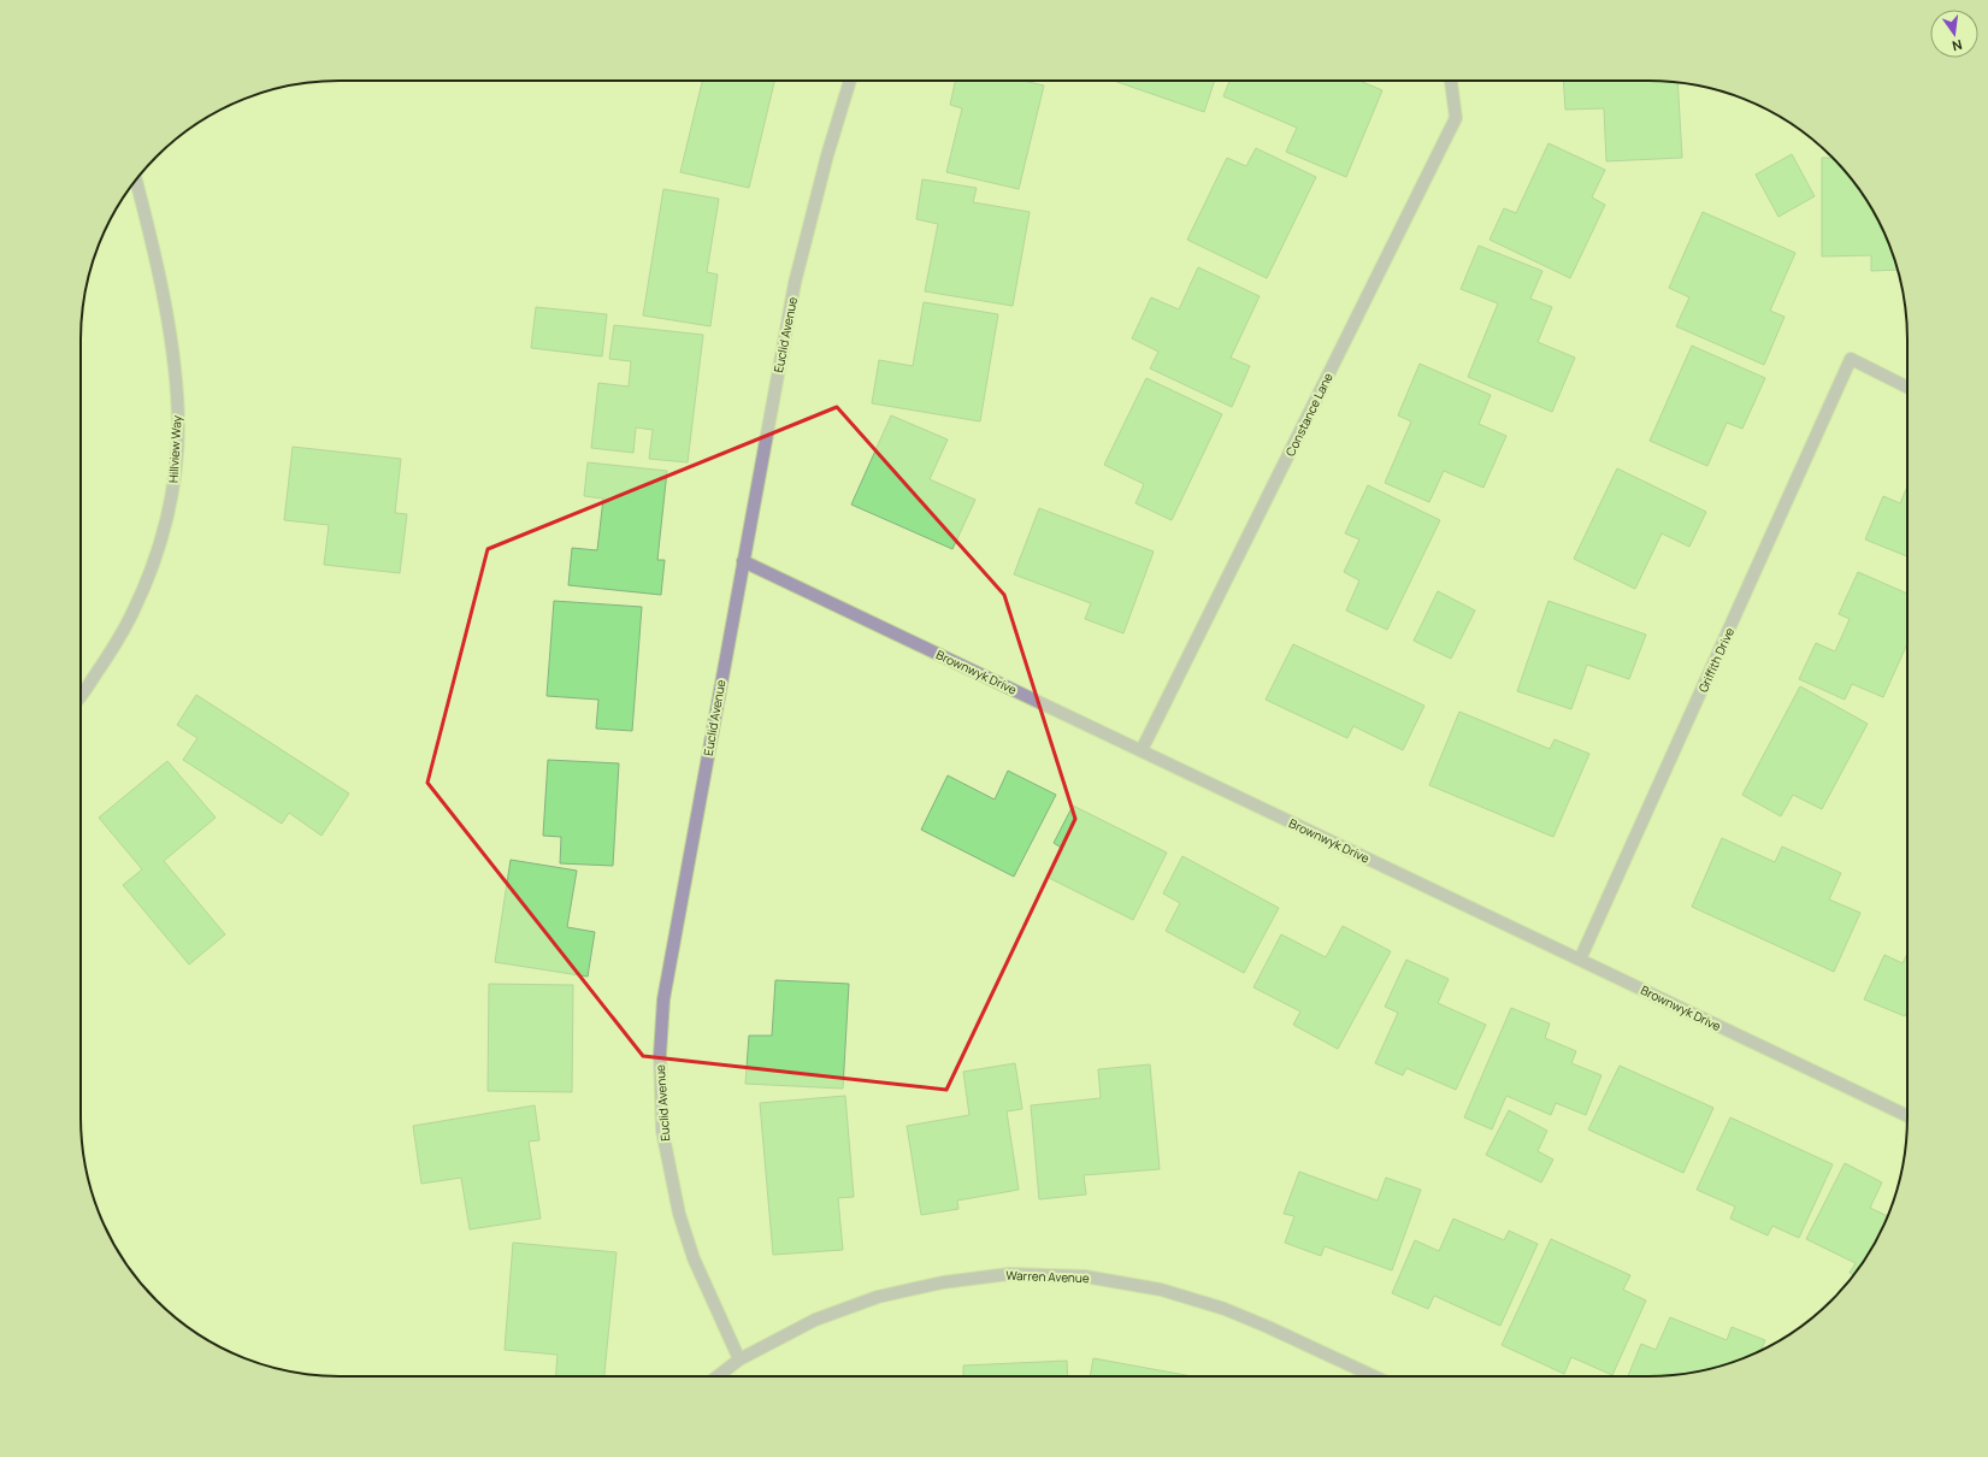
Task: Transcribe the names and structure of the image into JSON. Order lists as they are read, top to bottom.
{
  "streets": {
    "street": [
      "Euclid Avenue",
      "Constance Lane",
      "Hillview Way",
      "Griffith Drive",
      "Brownwyk Drive",
      "Warren Avenue"
    ]
  },
  "crossings": [
    ["Euclid Avenue", "Brownwyk Drive"],
    ["Euclid Avenue", "Warren Avenue"],
    ["Constance Lane", "Brownwyk Drive"],
    ["Griffith Drive", "Brownwyk Drive"]
  ],
  "north": "bottom"
}
